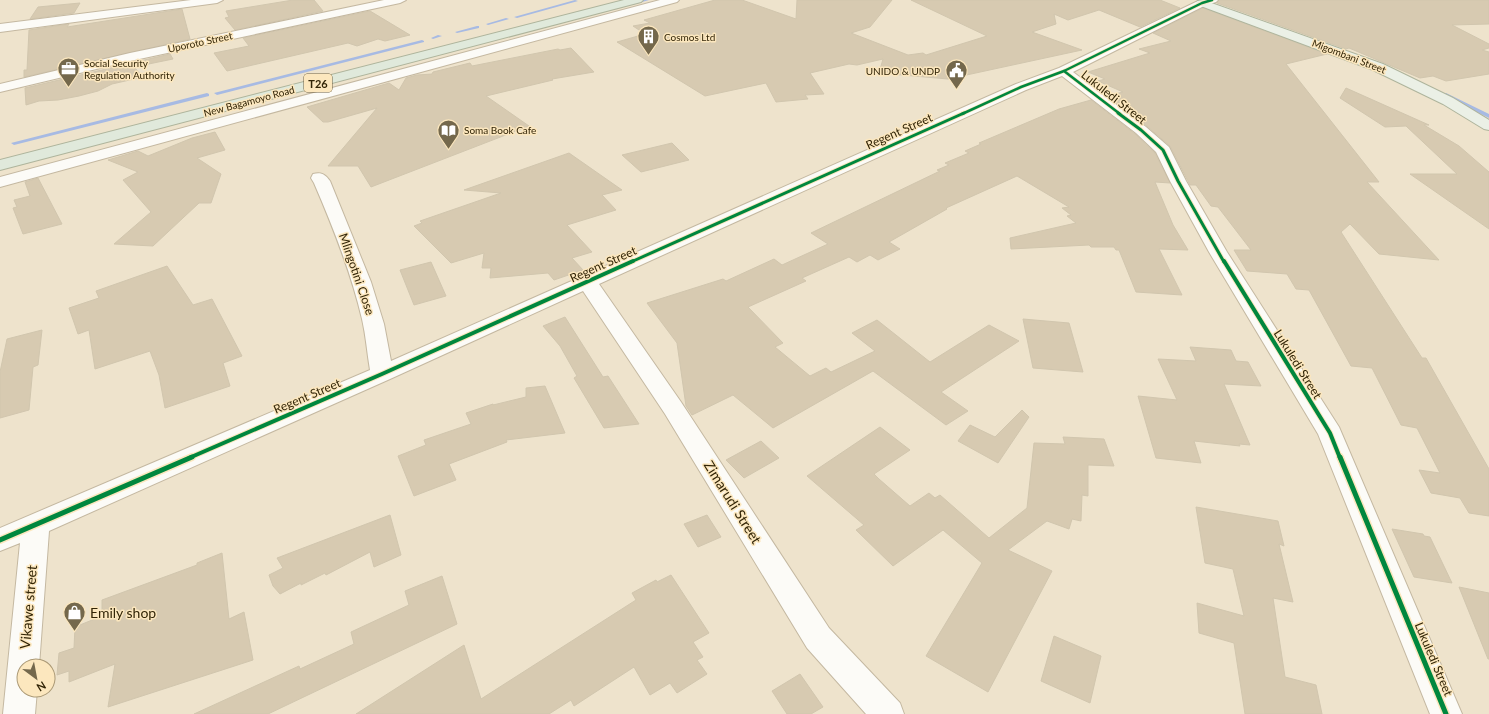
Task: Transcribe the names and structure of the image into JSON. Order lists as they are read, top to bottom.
{
  "streets": {
    "highway": ["T26", "New Bagamoyo Road"],
    "main road": ["Migombani Street"],
    "street": [
      "Uporoto Street",
      "Lukuledi Street",
      "Regent Street",
      "Mlingotini Close",
      "Zimarudi Street",
      "Vikawe street"
    ]
  },
  "crossings": [
    ["Migombani Street", "Regent Street"],
    ["Lukuledi Street", "Regent Street"],
    ["Regent Street", "Mlingotini Close"],
    ["Regent Street", "Zimarudi Street"],
    ["Regent Street", "Vikawe street"]
  ],
  "places": {
    "building": ["Cosmos Ltd"],
    "office": ["Social Security Regulation Authority"],
    "public building": ["UNIDO & UNDP"],
    "library": ["Soma Book Cafe"],
    "shop": ["Emily shop"]
  },
  "north": "bottom right"
}
